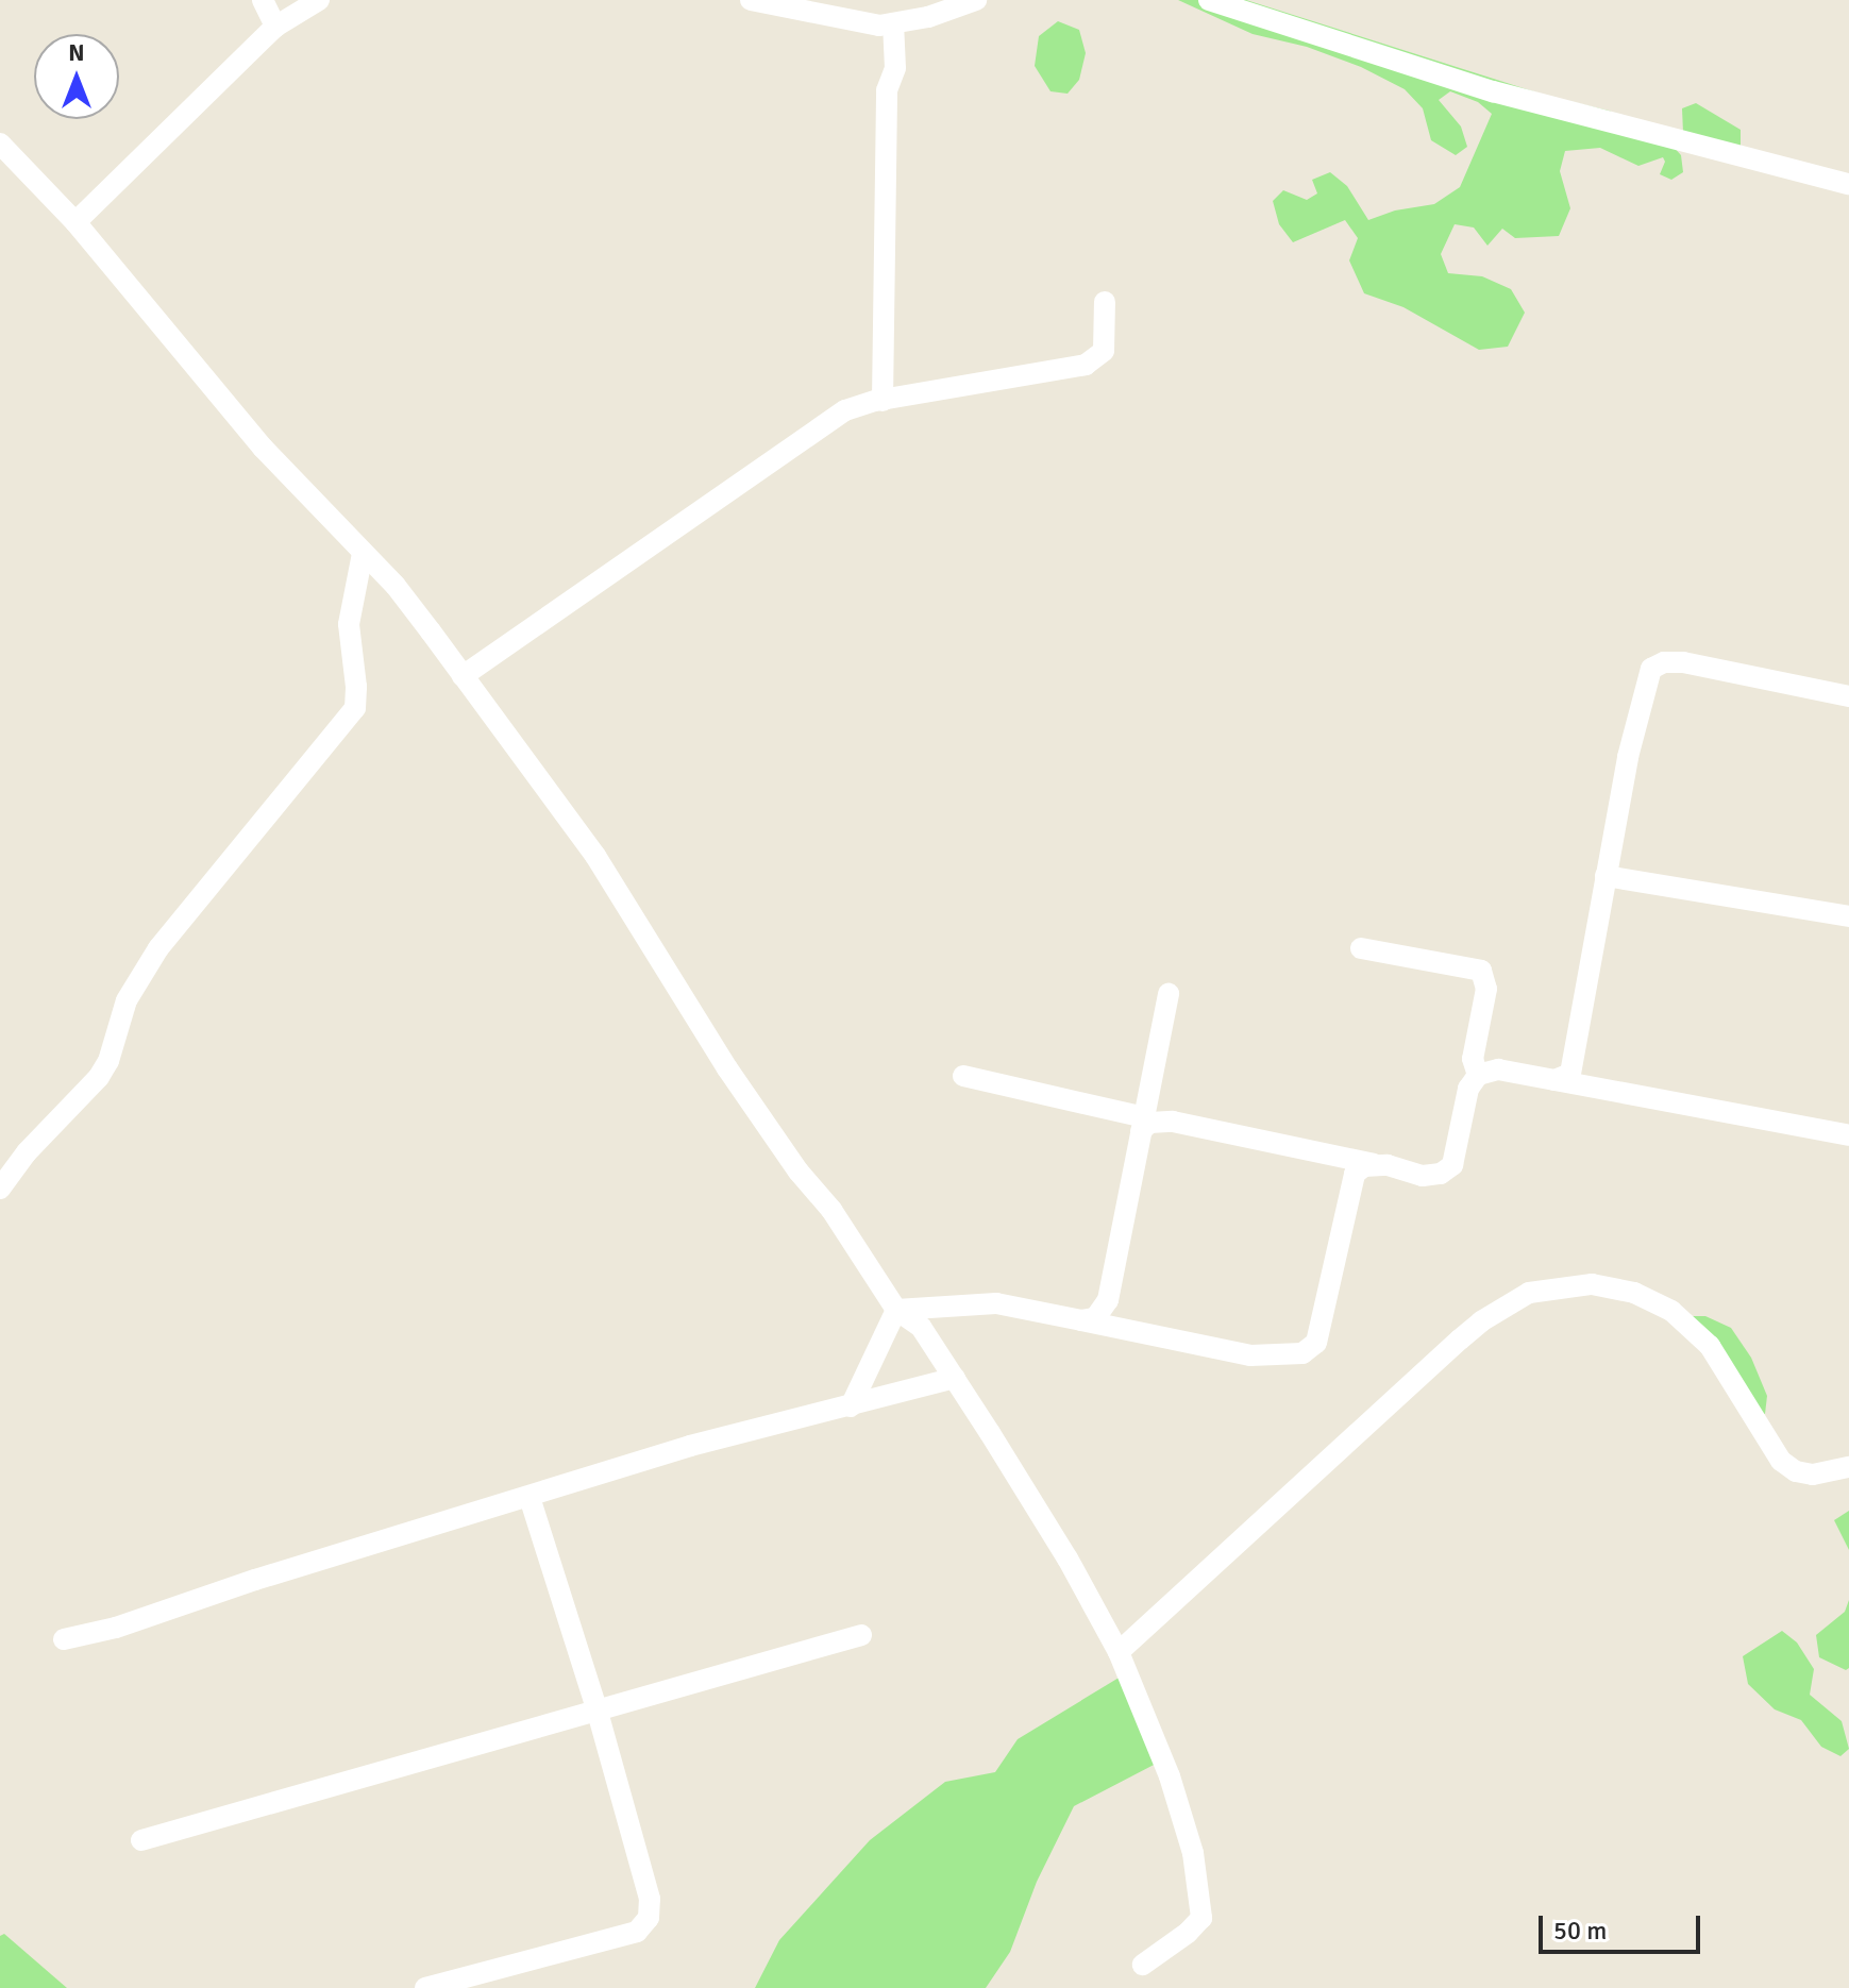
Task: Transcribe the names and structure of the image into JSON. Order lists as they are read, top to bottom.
{
  "scale_bar": "50 m",
  "north": "top"
}
